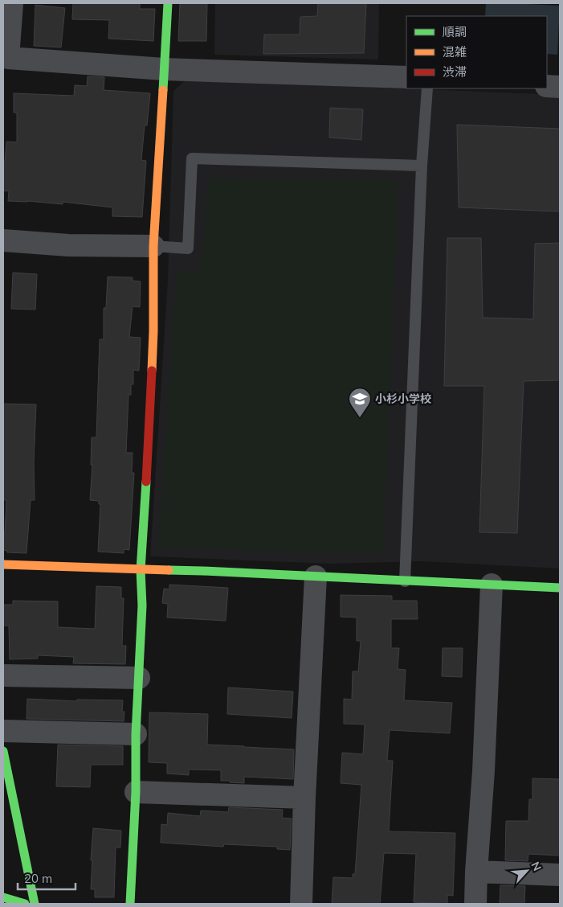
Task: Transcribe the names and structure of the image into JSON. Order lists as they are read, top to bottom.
{
  "places": {
    "school or university": ["小杉小学校"]
  },
  "legend": ["順調", "混雑", "渋滞"],
  "scale_bar": "20 m",
  "north": "top right"
}
